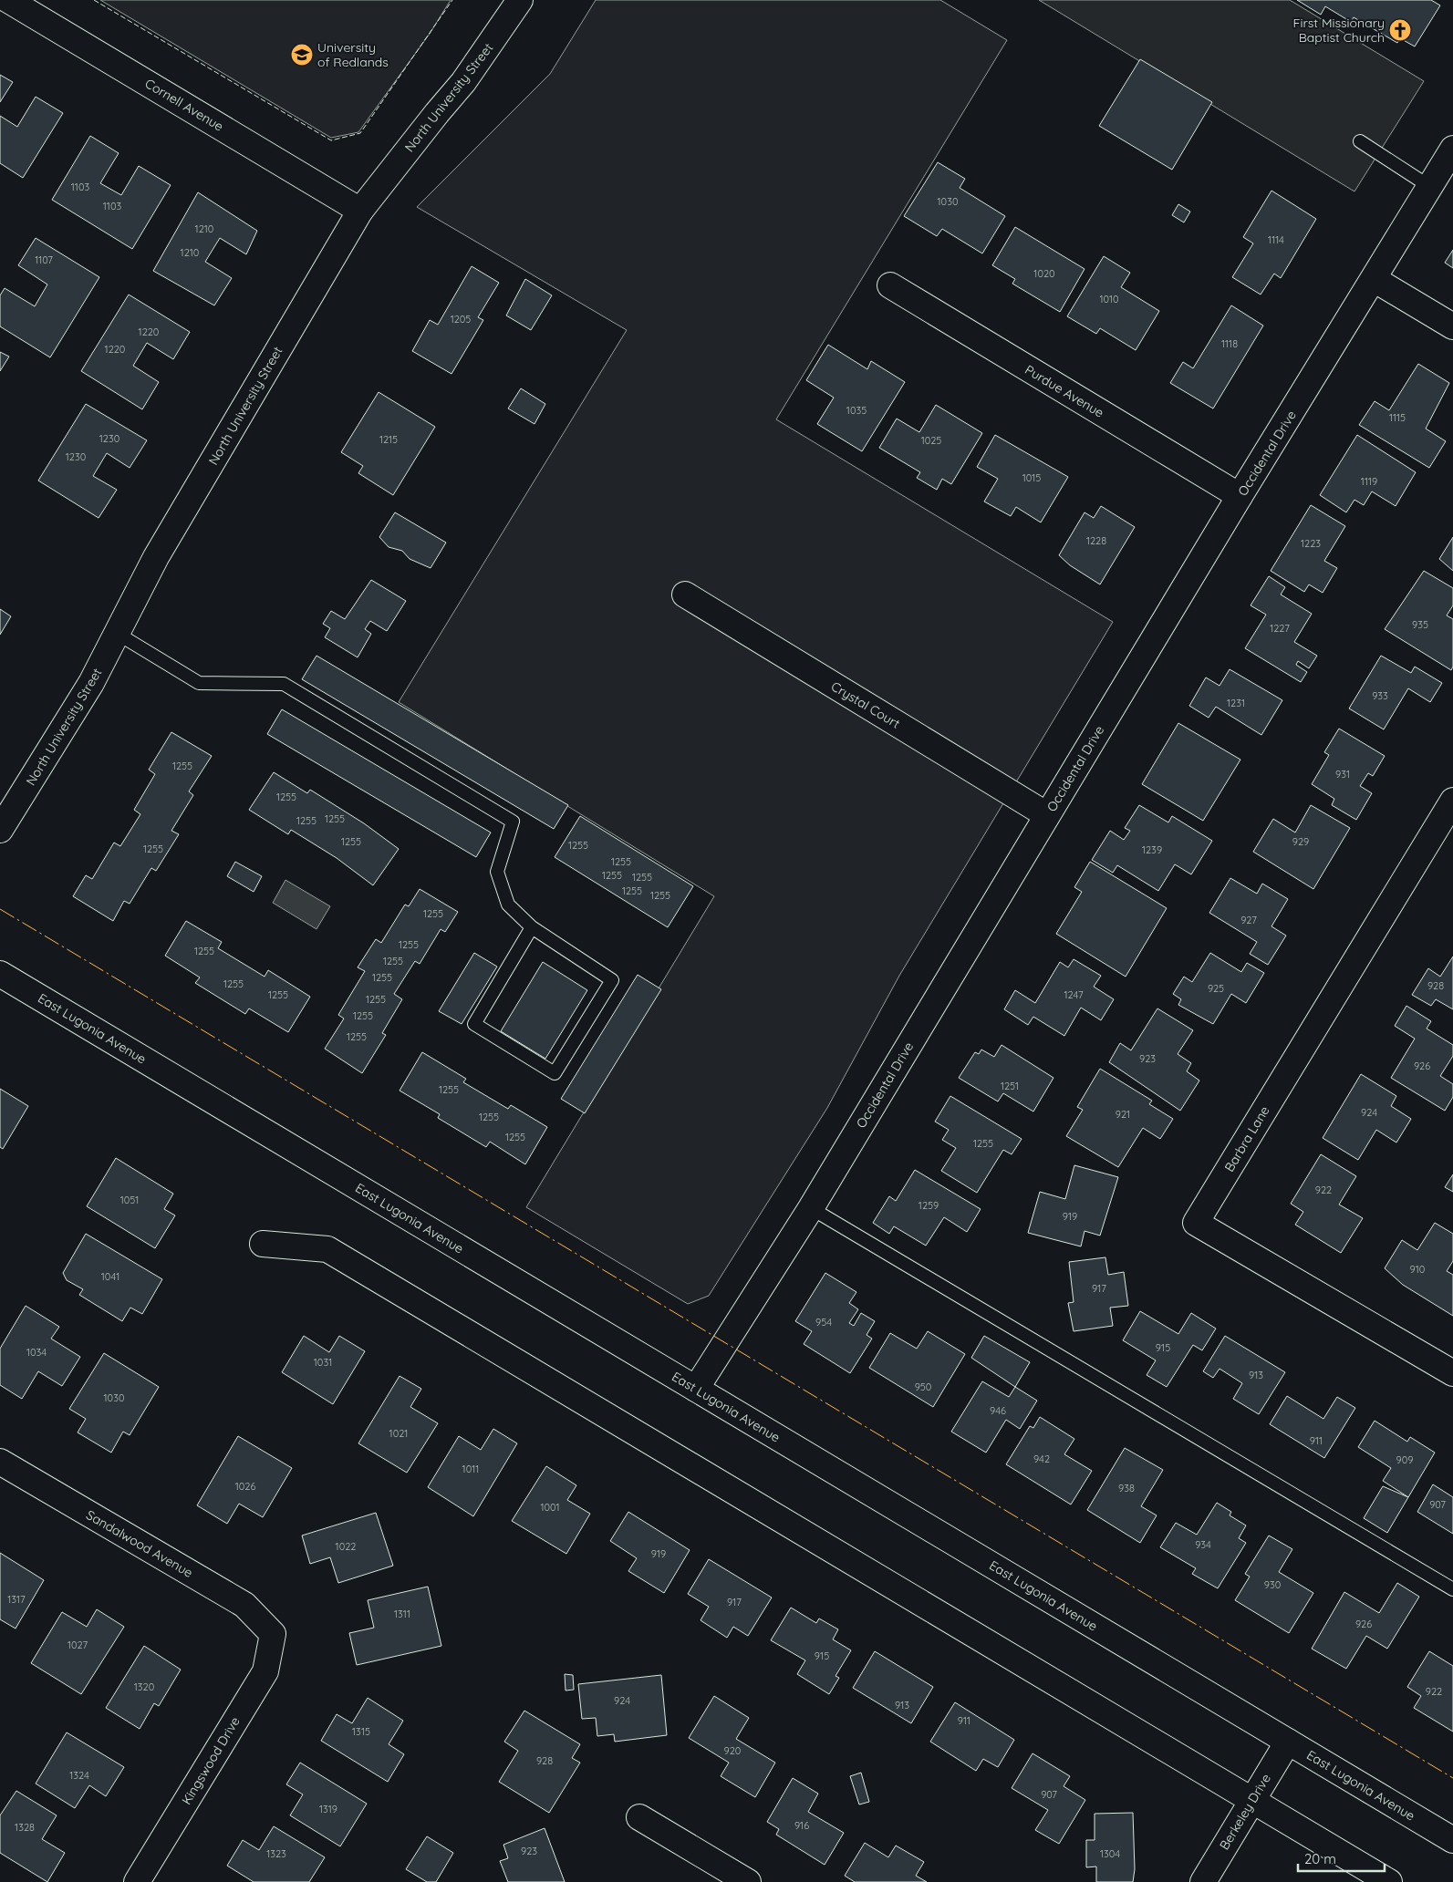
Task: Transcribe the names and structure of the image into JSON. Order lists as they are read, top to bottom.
{
  "streets": {
    "street": [
      "North University Street",
      "Cornell Avenue",
      "Purdue Avenue",
      "Occidental Drive",
      "Crystal Court",
      "East Lugonia Avenue",
      "Barbra Lane",
      "Sandalwood Avenue",
      "Kingswood Drive",
      "Berkeley Drive"
    ]
  },
  "crossings": [
    ["North University Street", "Cornell Avenue"],
    ["Purdue Avenue", "Occidental Drive"],
    ["Occidental Drive", "Crystal Court"],
    ["Occidental Drive", "East Lugonia Avenue"],
    ["East Lugonia Avenue", "Berkeley Drive"],
    ["Sandalwood Avenue", "Kingswood Drive"]
  ],
  "places": {
    "church": ["First Missionary Baptist Church"],
    "school or university": ["University of Redlands"]
  },
  "house_numbers": [
    "1103",
    "1030",
    "1103",
    "1210",
    "1114",
    "1210",
    "1107",
    "1020",
    "1010",
    "1205",
    "1220",
    "1118",
    "1220",
    "1035",
    "1115",
    "1230",
    "1215",
    "1025",
    "1230",
    "1015",
    "1119",
    "1228",
    "1223",
    "935",
    "1227",
    "933",
    "1231",
    "1255",
    "931",
    "1255",
    "1255",
    "1255",
    "1255",
    "929",
    "1255",
    "1255",
    "1239",
    "1255",
    "1255",
    "1255",
    "1255",
    "1255",
    "1255",
    "927",
    "1255",
    "1255",
    "1255",
    "1255",
    "1255",
    "928",
    "925",
    "1255",
    "1247",
    "1255",
    "1255",
    "1255",
    "923",
    "926",
    "1251",
    "1255",
    "924",
    "921",
    "1255",
    "1255",
    "1255",
    "922",
    "1051",
    "1259",
    "919",
    "910",
    "1041",
    "917",
    "954",
    "915",
    "1034",
    "1031",
    "913",
    "950",
    "1030",
    "946",
    "1021",
    "911",
    "942",
    "909",
    "1011",
    "1026",
    "938",
    "907",
    "1001",
    "934",
    "1022",
    "919",
    "930",
    "1317",
    "917",
    "1311",
    "926",
    "1027",
    "915",
    "1320",
    "922",
    "924",
    "913",
    "911",
    "1315",
    "920",
    "928",
    "1324",
    "907",
    "1319",
    "916",
    "1328",
    "923",
    "1323",
    "1304"
  ],
  "scale_bar": "20 m"
}
